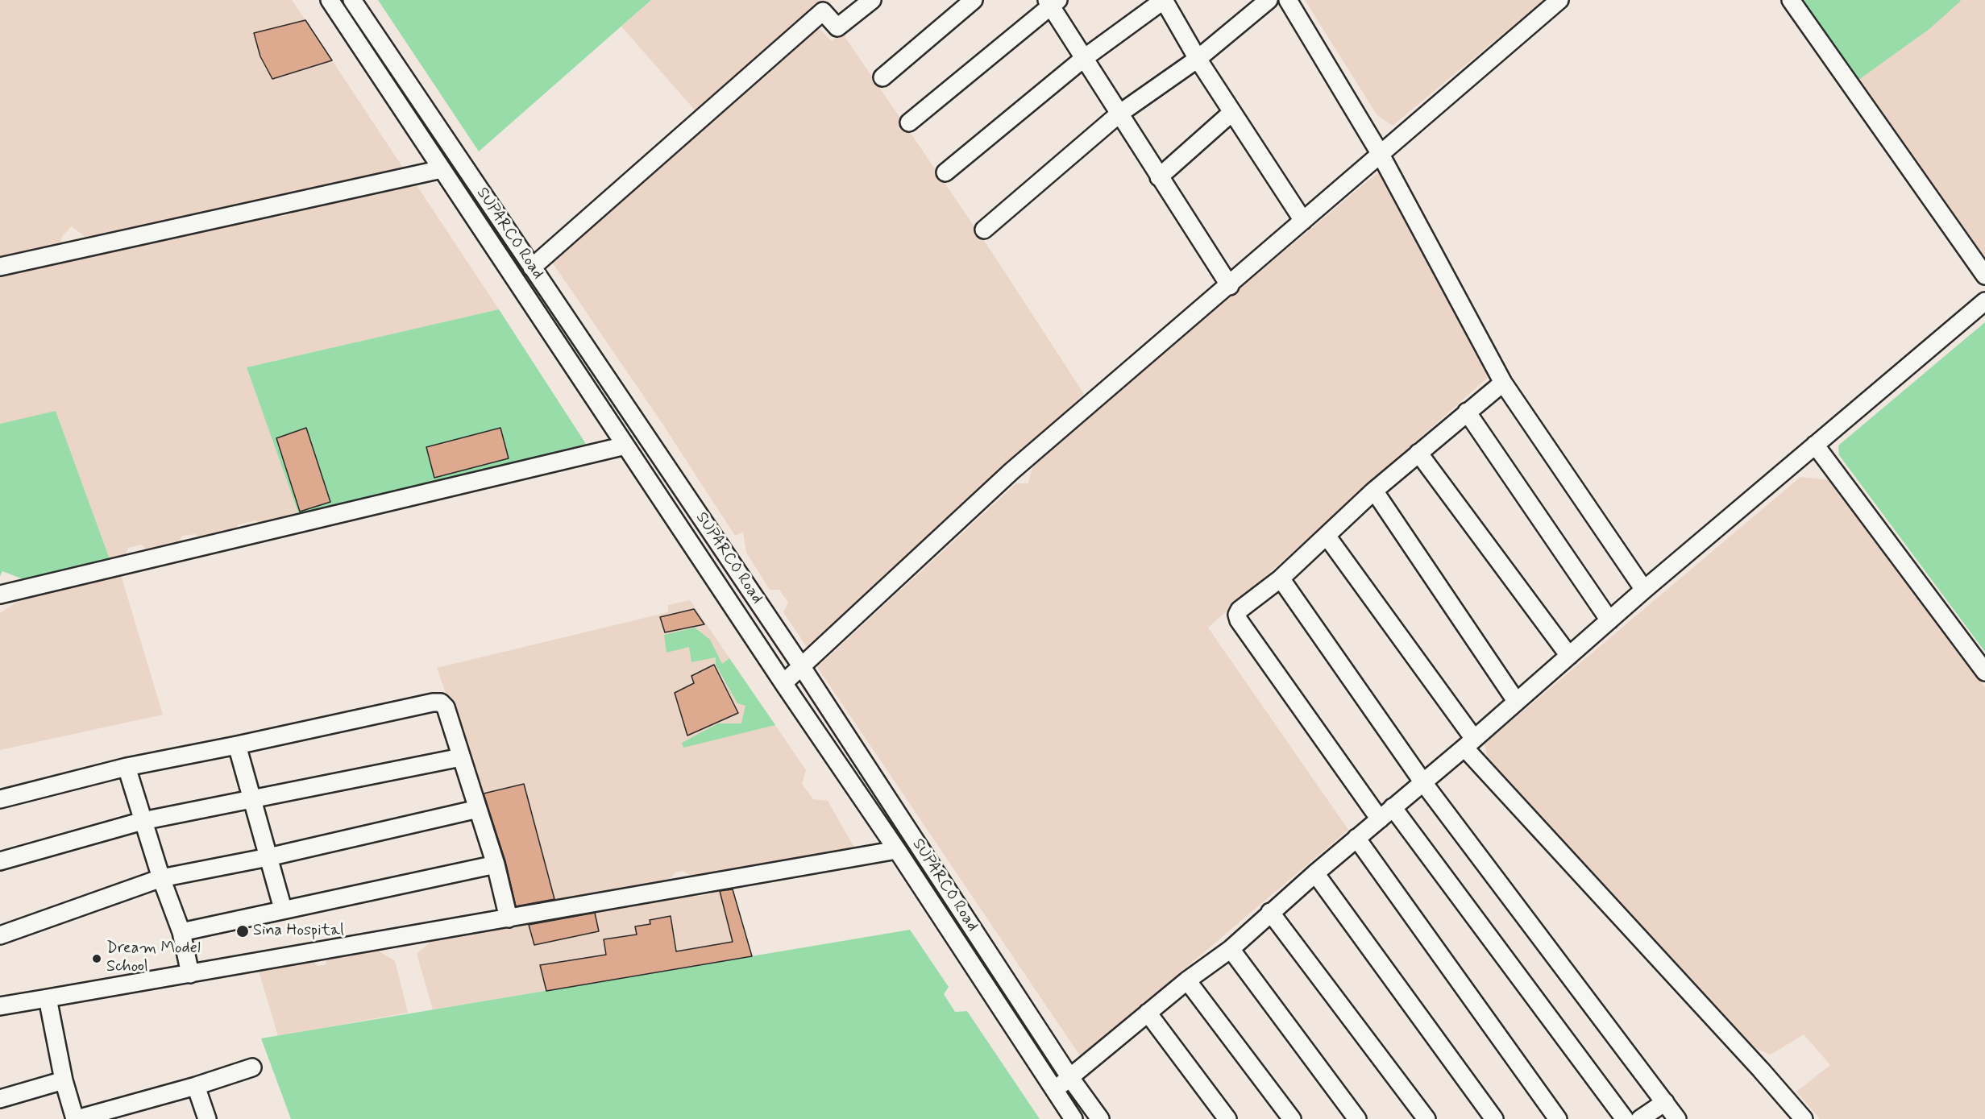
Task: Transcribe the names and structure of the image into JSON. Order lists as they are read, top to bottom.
{
  "streets": {
    "street": ["SUPARCO Road"]
  },
  "places": ["Sina Hospital", "Dream Model School"]
}
